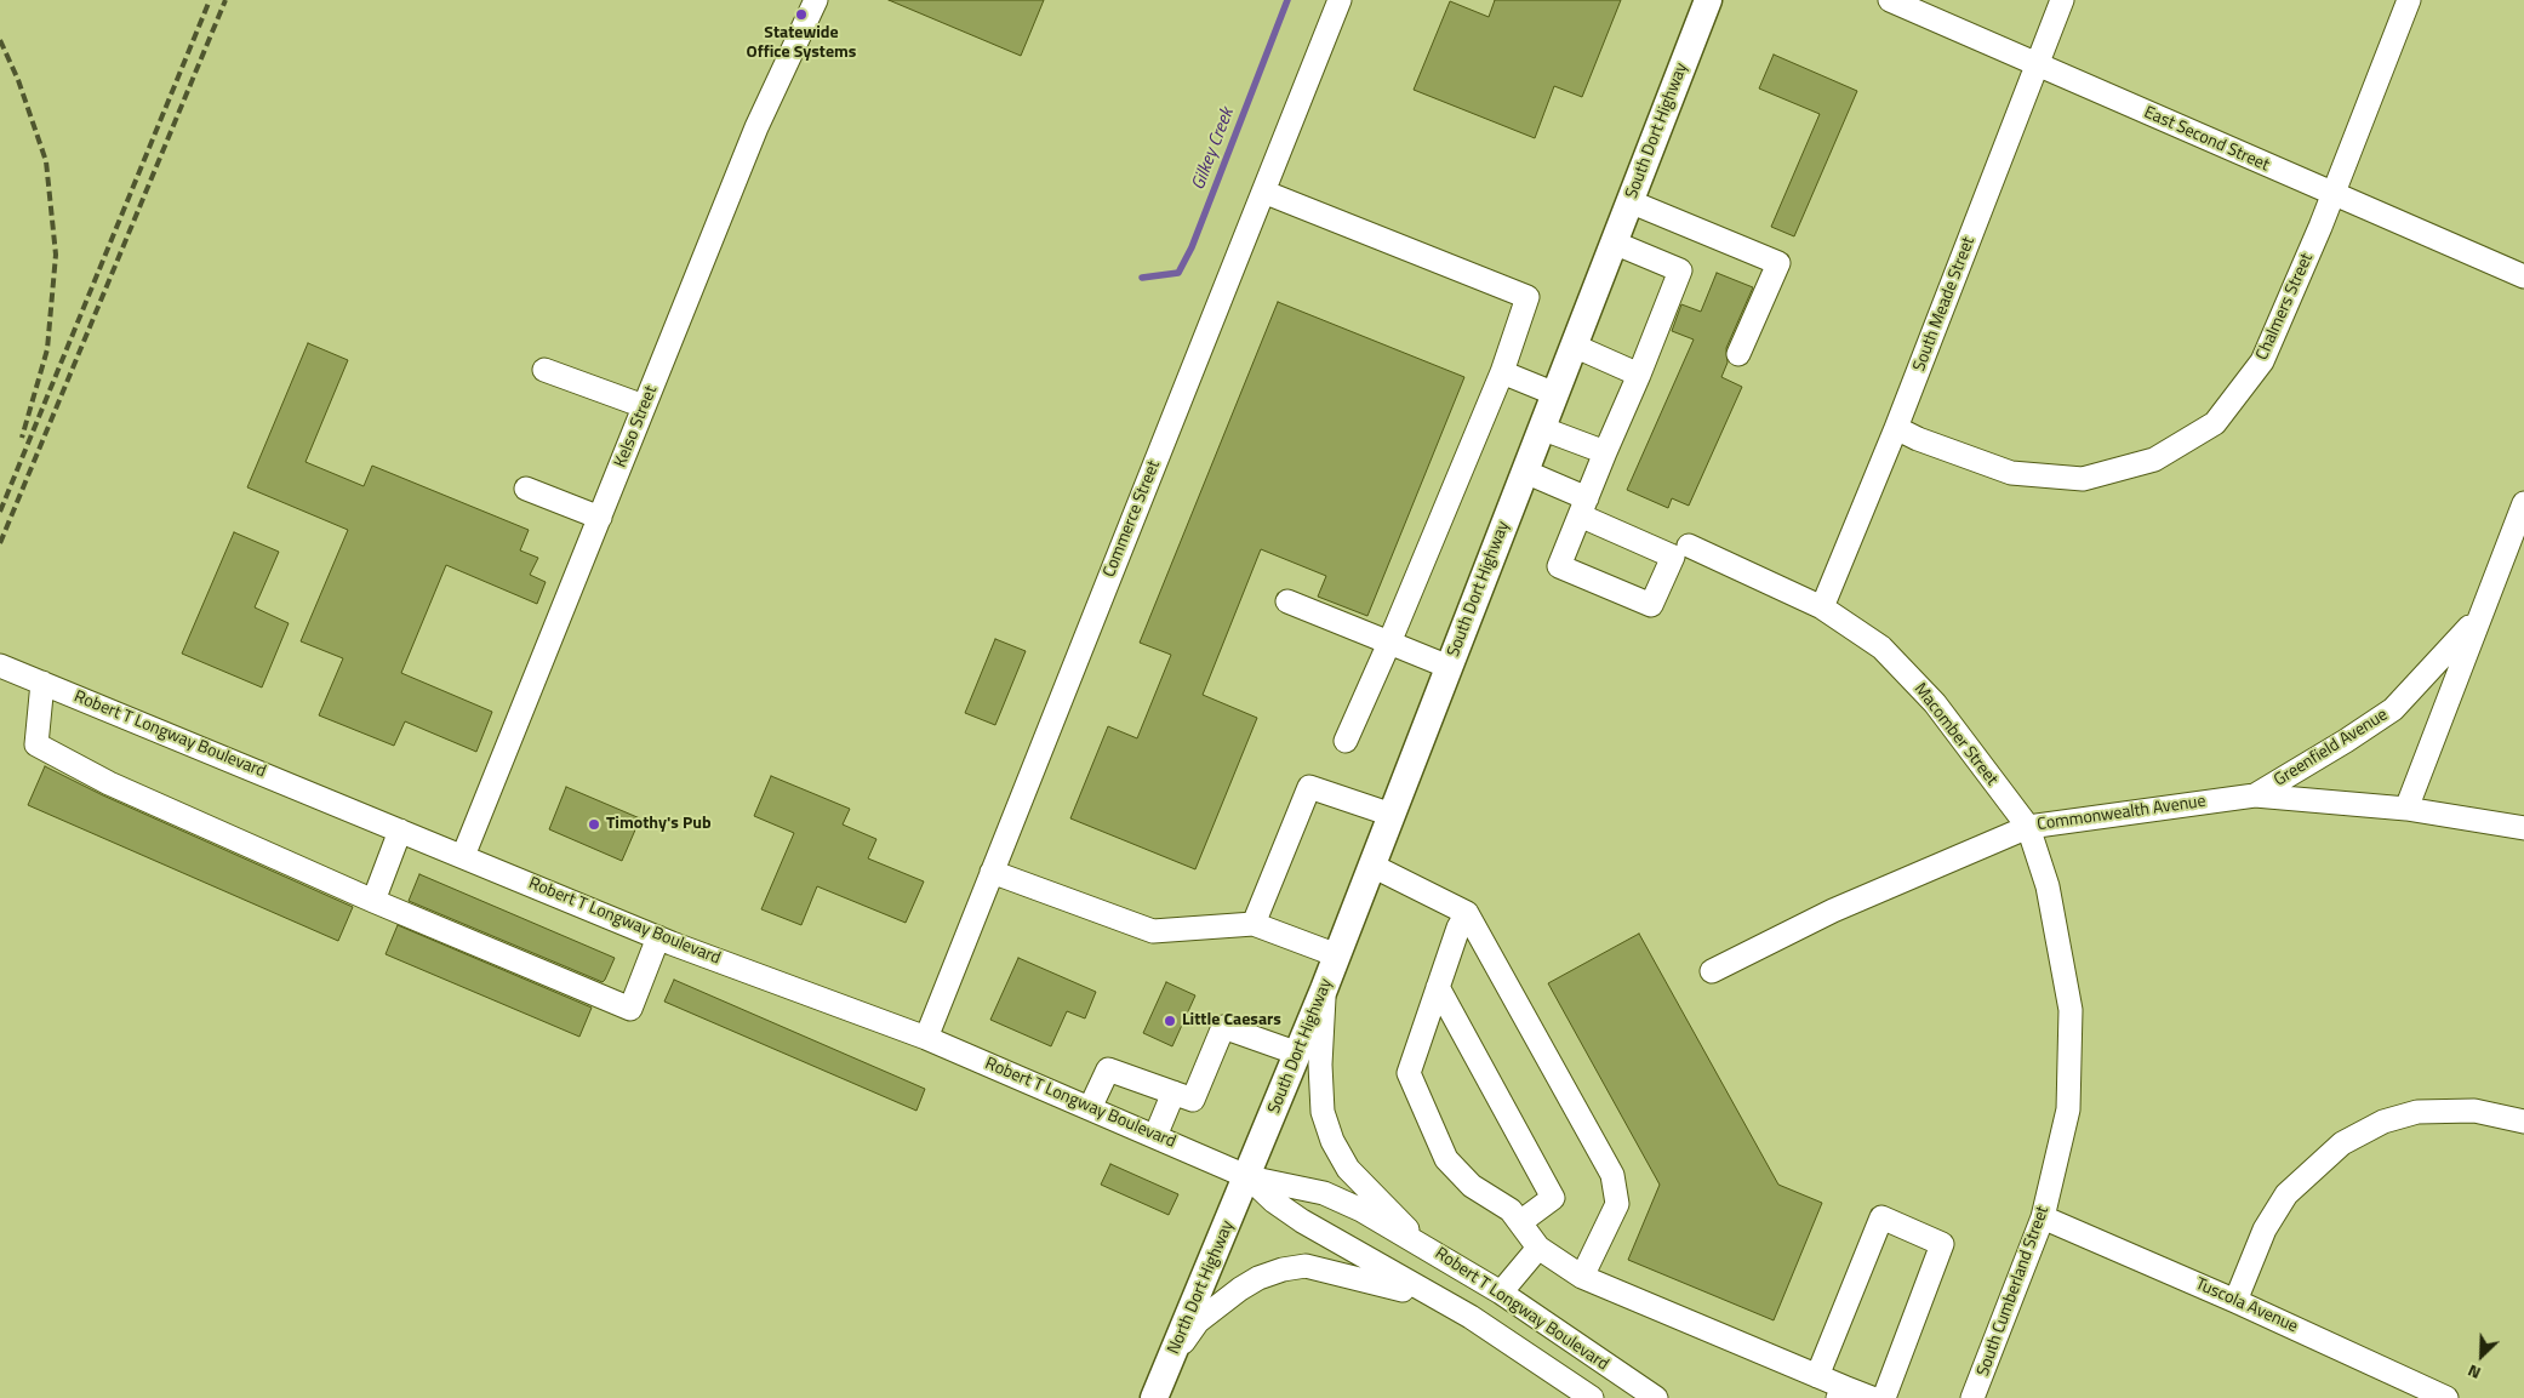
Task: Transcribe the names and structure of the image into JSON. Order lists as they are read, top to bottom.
{
  "streets": {
    "main road": ["South Dort Highway", "North Dort Highway"],
    "street": [
      "East Second Street",
      "South Meade Street",
      "Chalmers Street",
      "Kelso Street",
      "Commerce Street",
      "Robert T Longway Boulevard",
      "Macomber Street",
      "Greenfield Avenue",
      "Commonwealth Avenue",
      "South Cumberland Street",
      "Tuscola Avenue"
    ]
  },
  "crossings": [
    ["South Dort Highway", "Robert T Longway Boulevard"],
    ["South Dort Highway", "North Dort Highway"],
    ["East Second Street", "South Meade Street"],
    ["East Second Street", "Chalmers Street"],
    ["South Meade Street", "Chalmers Street"],
    ["South Meade Street", "Macomber Street"],
    ["Kelso Street", "Robert T Longway Boulevard"],
    ["Commerce Street", "Robert T Longway Boulevard"],
    ["Robert T Longway Boulevard", "North Dort Highway"],
    ["Macomber Street", "Commonwealth Avenue"],
    ["Macomber Street", "South Cumberland Street"],
    ["Greenfield Avenue", "Commonwealth Avenue"],
    ["Commonwealth Avenue", "South Cumberland Street"],
    ["South Cumberland Street", "Tuscola Avenue"]
  ],
  "water": ["Gilkey Creek"],
  "places": ["Statewide Office Systems", "Timothy's Pub", "Little Caesars"],
  "north": "bottom left"
}
